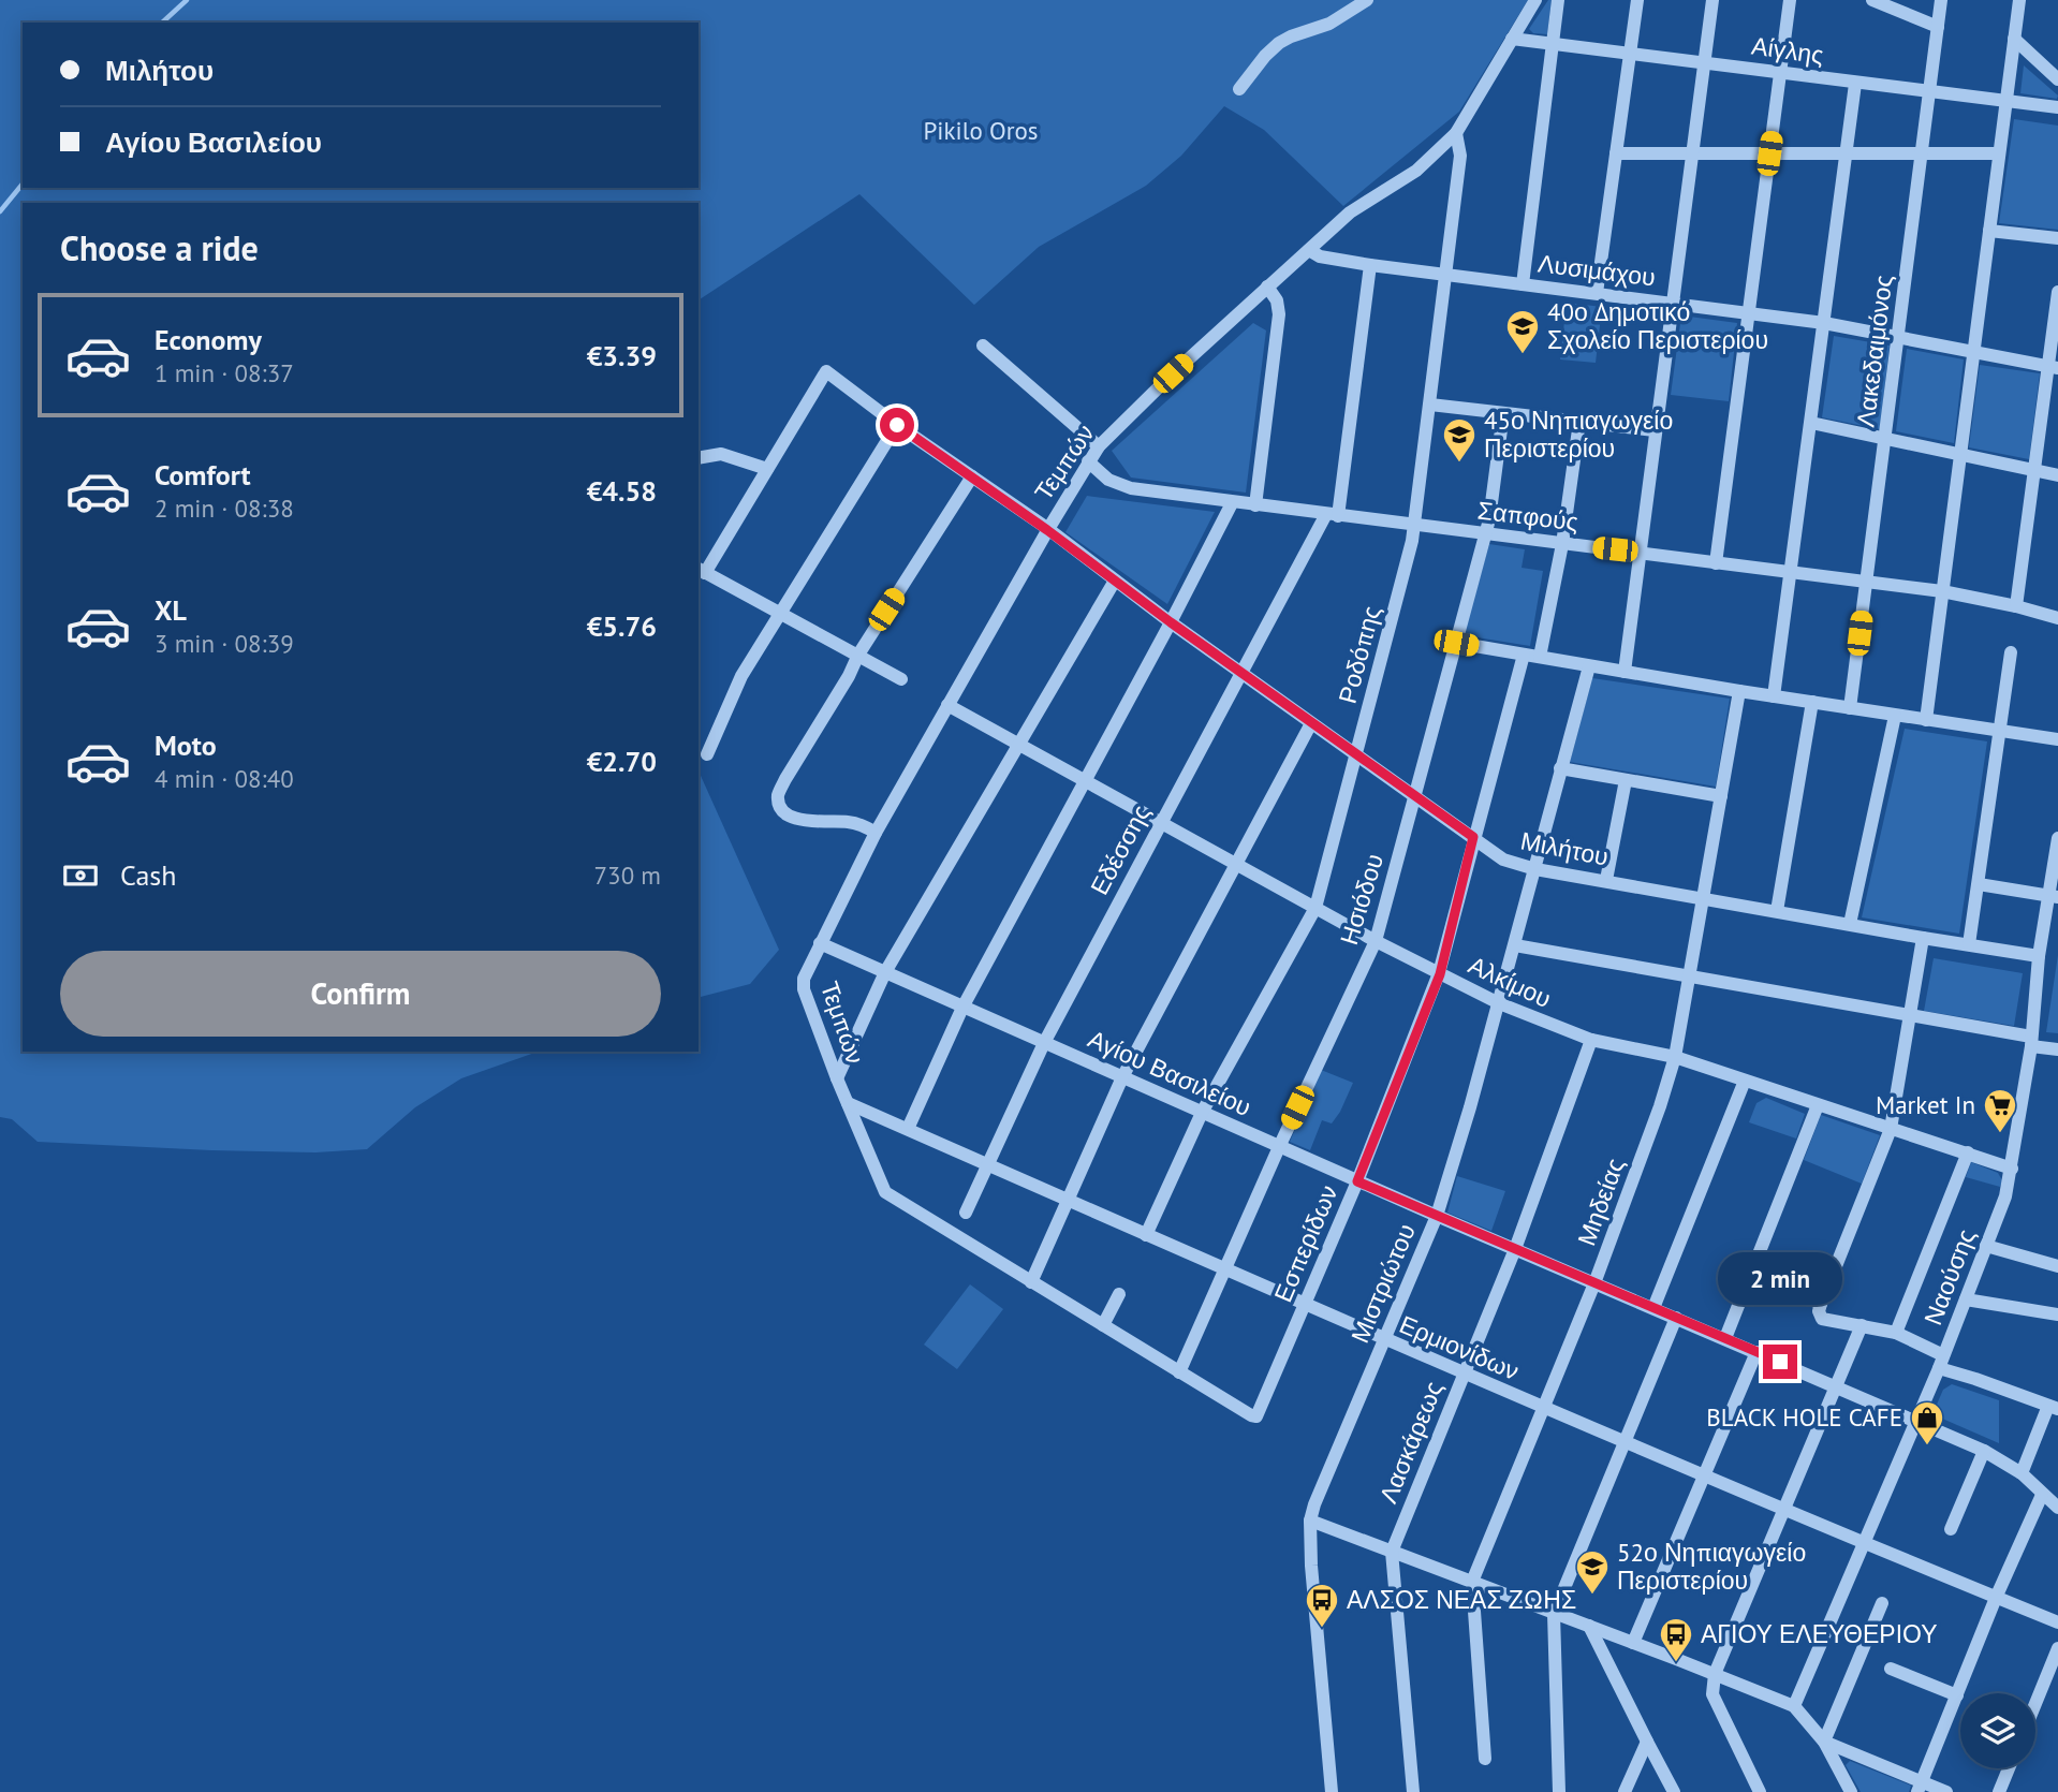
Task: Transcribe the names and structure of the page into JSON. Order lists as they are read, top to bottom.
{
  "streets": {
    "street": [
      "Αίγλης",
      "Λυσιμάχου",
      "Λακεδαιμόνος",
      "Τεμπών",
      "Σαπφούς",
      "Ροδόπης",
      "Μιλήτου",
      "Εδέσσης",
      "Ησιόδου",
      "Αλκίμου",
      "Αγίου Βασιλείου",
      "Μηδείας",
      "Εσπερίδων",
      "Ναούσης",
      "Μιστριώτου",
      "Ερμιονίδων",
      "Λασκάρεως"
    ]
  },
  "crossings": [
    ["Αίγλης", "Λακεδαιμόνος"],
    ["Αίγλης", "Τεμπών"],
    ["Λυσιμάχου", "Λακεδαιμόνος"],
    ["Λυσιμάχου", "Τεμπών"],
    ["Λυσιμάχου", "Ροδόπης"],
    ["Λυσιμάχου", "Εδέσσης"],
    ["Λακεδαιμόνος", "Σαπφούς"],
    ["Τεμπών", "Σαπφούς"],
    ["Τεμπών", "Ροδόπης"],
    ["Τεμπών", "Μιλήτου"],
    ["Τεμπών", "Ησιόδου"],
    ["Τεμπών", "Αλκίμου"],
    ["Τεμπών", "Αγίου Βασιλείου"],
    ["Τεμπών", "Εσπερίδων"],
    ["Τεμπών", "Ερμιονίδων"],
    ["Σαπφούς", "Ροδόπης"],
    ["Σαπφούς", "Εδέσσης"],
    ["Σαπφούς", "Ησιόδου"],
    ["Ροδόπης", "Μιλήτου"],
    ["Ροδόπης", "Αλκίμου"],
    ["Ροδόπης", "Αγίου Βασιλείου"],
    ["Ροδόπης", "Ερμιονίδων"],
    ["Μιλήτου", "Εδέσσης"],
    ["Μιλήτου", "Ησιόδου"],
    ["Μιλήτου", "Μηδείας"],
    ["Μιλήτου", "Εσπερίδων"],
    ["Μιλήτου", "Ναούσης"],
    ["Μιλήτου", "Μιστριώτου"],
    ["Εδέσσης", "Αλκίμου"],
    ["Εδέσσης", "Αγίου Βασιλείου"],
    ["Εδέσσης", "Ερμιονίδων"],
    ["Ησιόδου", "Αλκίμου"],
    ["Ησιόδου", "Αγίου Βασιλείου"],
    ["Ησιόδου", "Ερμιονίδων"],
    ["Αλκίμου", "Μηδείας"],
    ["Αλκίμου", "Εσπερίδων"],
    ["Αλκίμου", "Ναούσης"],
    ["Αλκίμου", "Μιστριώτου"],
    ["Αλκίμου", "Λασκάρεως"],
    ["Αγίου Βασιλείου", "Μηδείας"],
    ["Αγίου Βασιλείου", "Εσπερίδων"],
    ["Αγίου Βασιλείου", "Ναούσης"],
    ["Αγίου Βασιλείου", "Μιστριώτου"],
    ["Αγίου Βασιλείου", "Λασκάρεως"],
    ["Μηδείας", "Ερμιονίδων"],
    ["Εσπερίδων", "Ερμιονίδων"],
    ["Ναούσης", "Ερμιονίδων"],
    ["Μιστριώτου", "Ερμιονίδων"],
    ["Ερμιονίδων", "Λασκάρεως"]
  ],
  "parks": ["Pikilo Oros"],
  "places": {
    "school or university": ["40ο Δημοτικό Σχολείο Περιστερίου", "45ο Νηπιαγωγείο Περιστερίου", "52ο Νηπιαγωγείο Περιστερίου"],
    "supermarket": ["Market In"],
    "shop": ["BLACK HOLE CAFE"],
    "bus stop": ["ΑΛΣΟΣ ΝΕΑΣ ΖΩΗΣ", "ΑΓΙΟΥ ΕΛΕΥΘΕΡΙΟΥ"]
  },
  "page": {
    "banner": ["Μιλήτου", "Αγίου Βασιλείου"],
    "heading": "Choose a ride",
    "list": [
      {
        "name": "Economy",
        "note": "1 min · 08:37",
        "value": "€3.39"
      },
      {
        "name": "Comfort",
        "note": "2 min · 08:38",
        "value": "€4.58"
      },
      {
        "name": "XL",
        "note": "3 min · 08:39",
        "value": "€5.76"
      },
      {
        "name": "Moto",
        "note": "4 min · 08:40",
        "value": "€2.70"
      }
    ],
    "pay": ["Cash", "730 m"],
    "buttons": "Confirm",
    "bubble": "2 min"
  }
}
